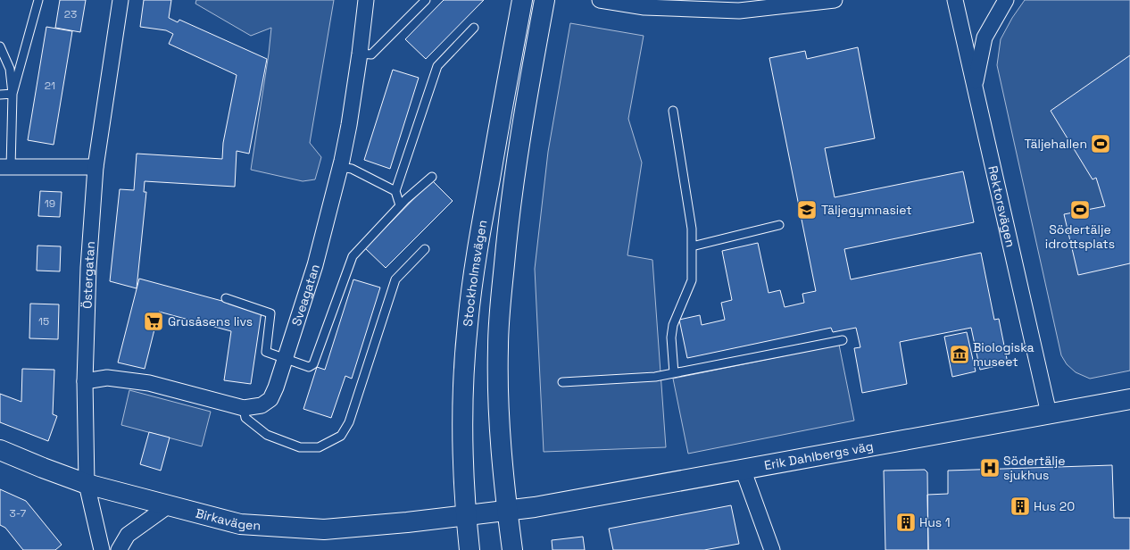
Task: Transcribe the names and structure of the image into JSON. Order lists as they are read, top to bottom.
{
  "streets": {
    "street": [
      "Rektorsvägen",
      "Stockholmsvägen",
      "Östergatan",
      "Sveagatan",
      "Erik Dahlbergs väg",
      "Birkavägen"
    ]
  },
  "crossings": [
    ["Rektorsvägen", "Erik Dahlbergs väg"],
    ["Stockholmsvägen", "Erik Dahlbergs väg"],
    ["Stockholmsvägen", "Birkavägen"],
    ["Östergatan", "Sveagatan"],
    ["Östergatan", "Birkavägen"],
    ["Erik Dahlbergs väg", "Birkavägen"]
  ],
  "places": {
    "sports": ["Täljehallen", "Södertälje idrottsplats"],
    "school or university": ["Täljegymnasiet"],
    "supermarket": ["Grusåsens livs"],
    "museum": ["Biologiska museet"],
    "hospital": ["Södertälje sjukhus"],
    "building": ["Hus 20", "Hus 1"]
  },
  "house_numbers": [
    "23",
    "21",
    "19",
    "15",
    "3-7"
  ]
}
